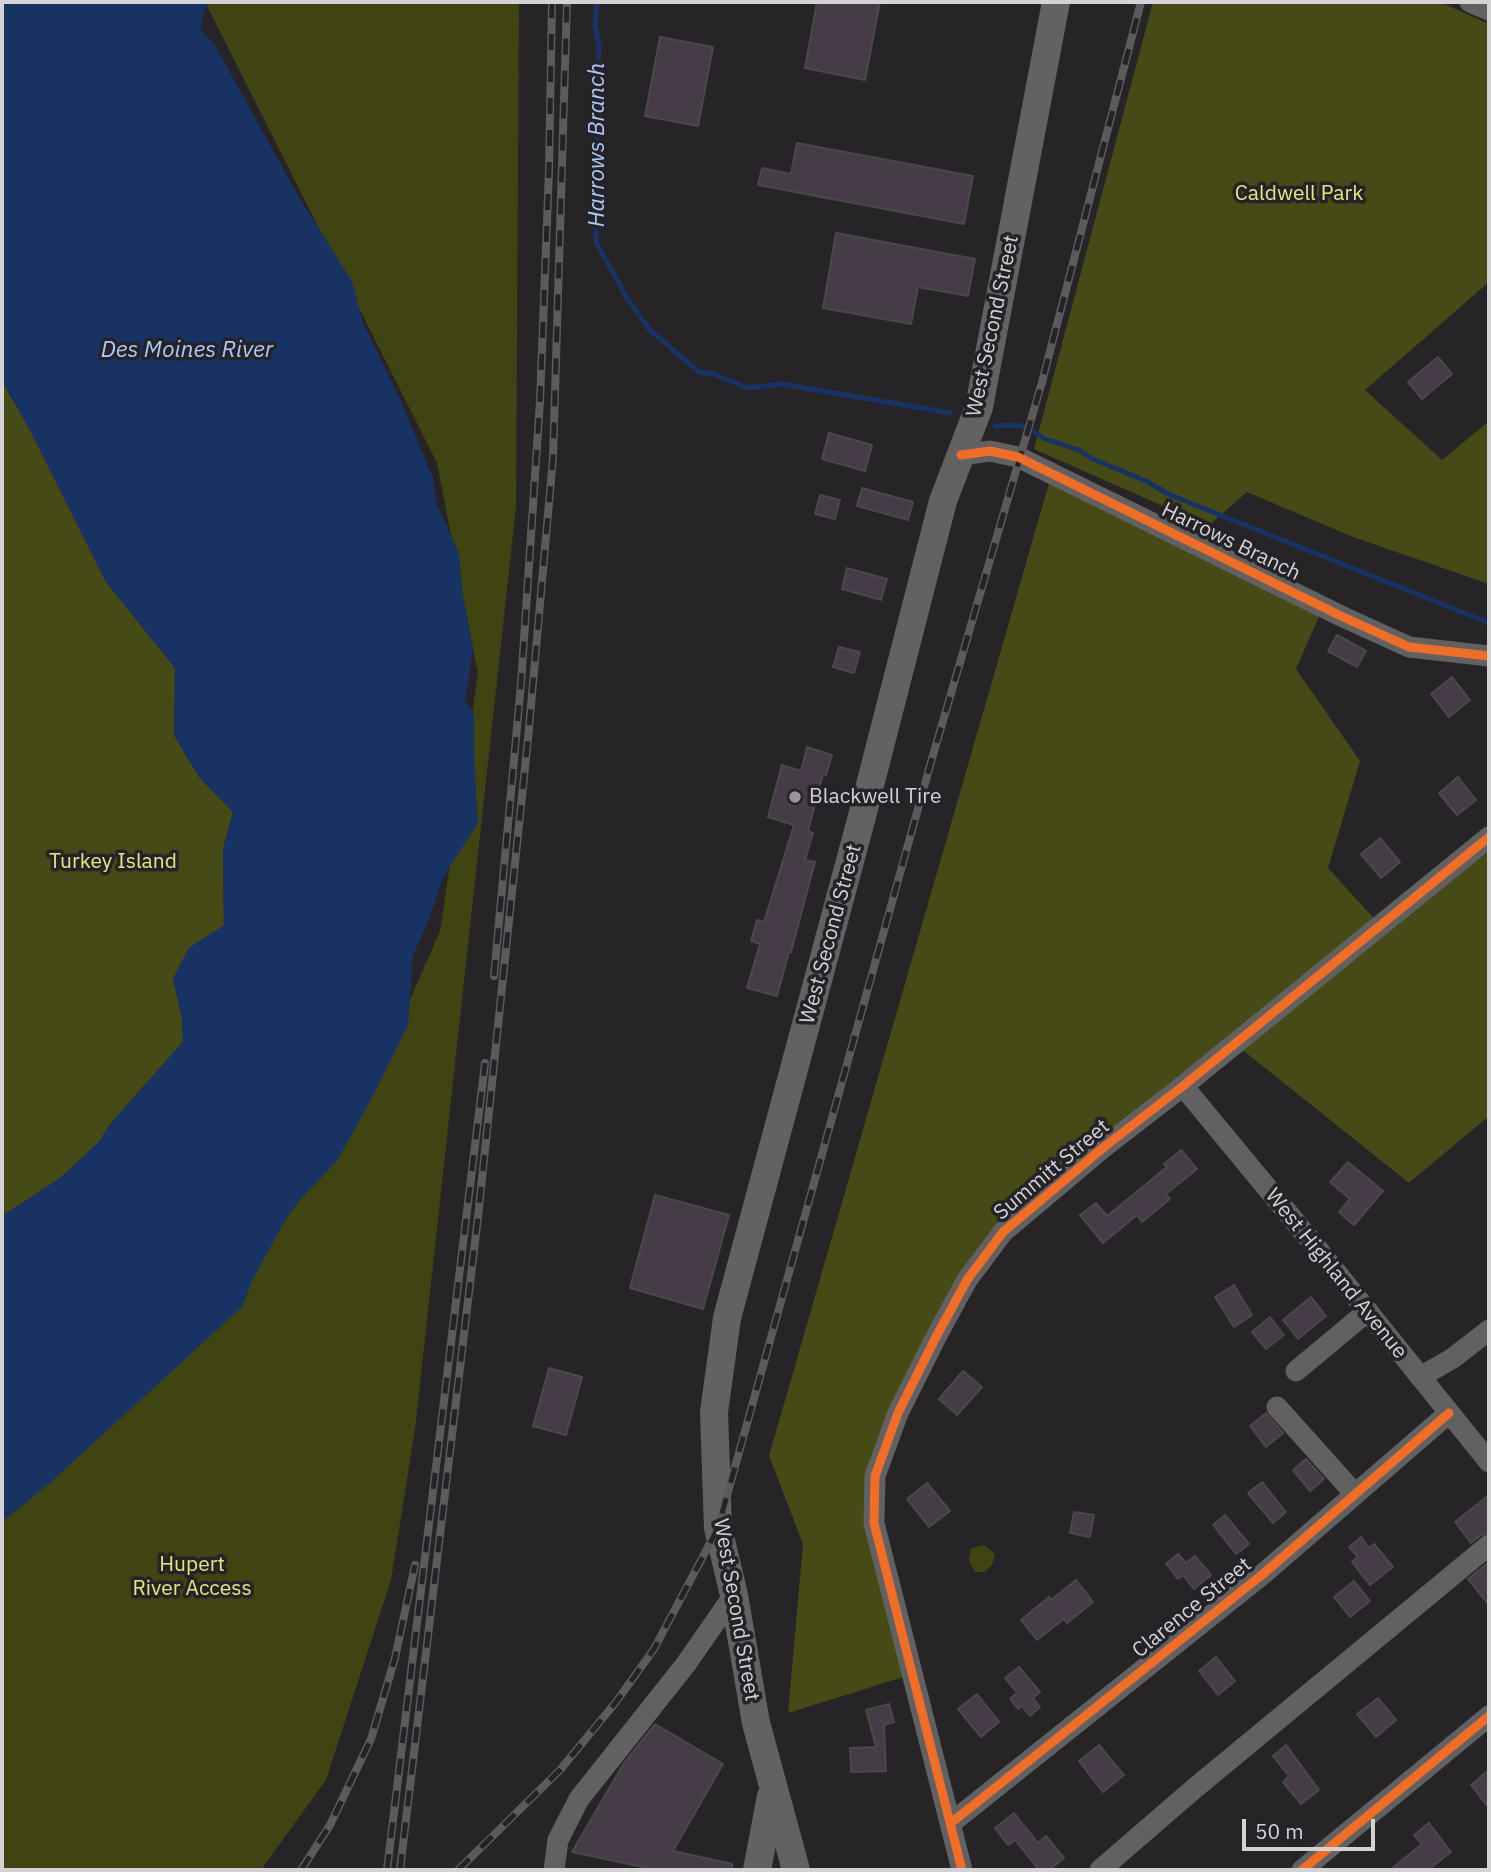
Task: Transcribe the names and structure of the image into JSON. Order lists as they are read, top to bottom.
{
  "streets": {
    "main road": ["West Second Street"],
    "street": [
      "Harrows Branch",
      "Summitt Street",
      "West Highland Avenue",
      "Clarence Street"
    ]
  },
  "crossings": [
    ["West Second Street", "Harrows Branch"],
    ["Summitt Street", "West Highland Avenue"],
    ["Summitt Street", "Clarence Street"],
    ["West Highland Avenue", "Clarence Street"]
  ],
  "water": ["Harrows Branch", "Des Moines River"],
  "parks": ["Caldwell Park", "Turkey Island", "Hupert River Access"],
  "places": ["Blackwell Tire"],
  "scale_bar": "50 m"
}
